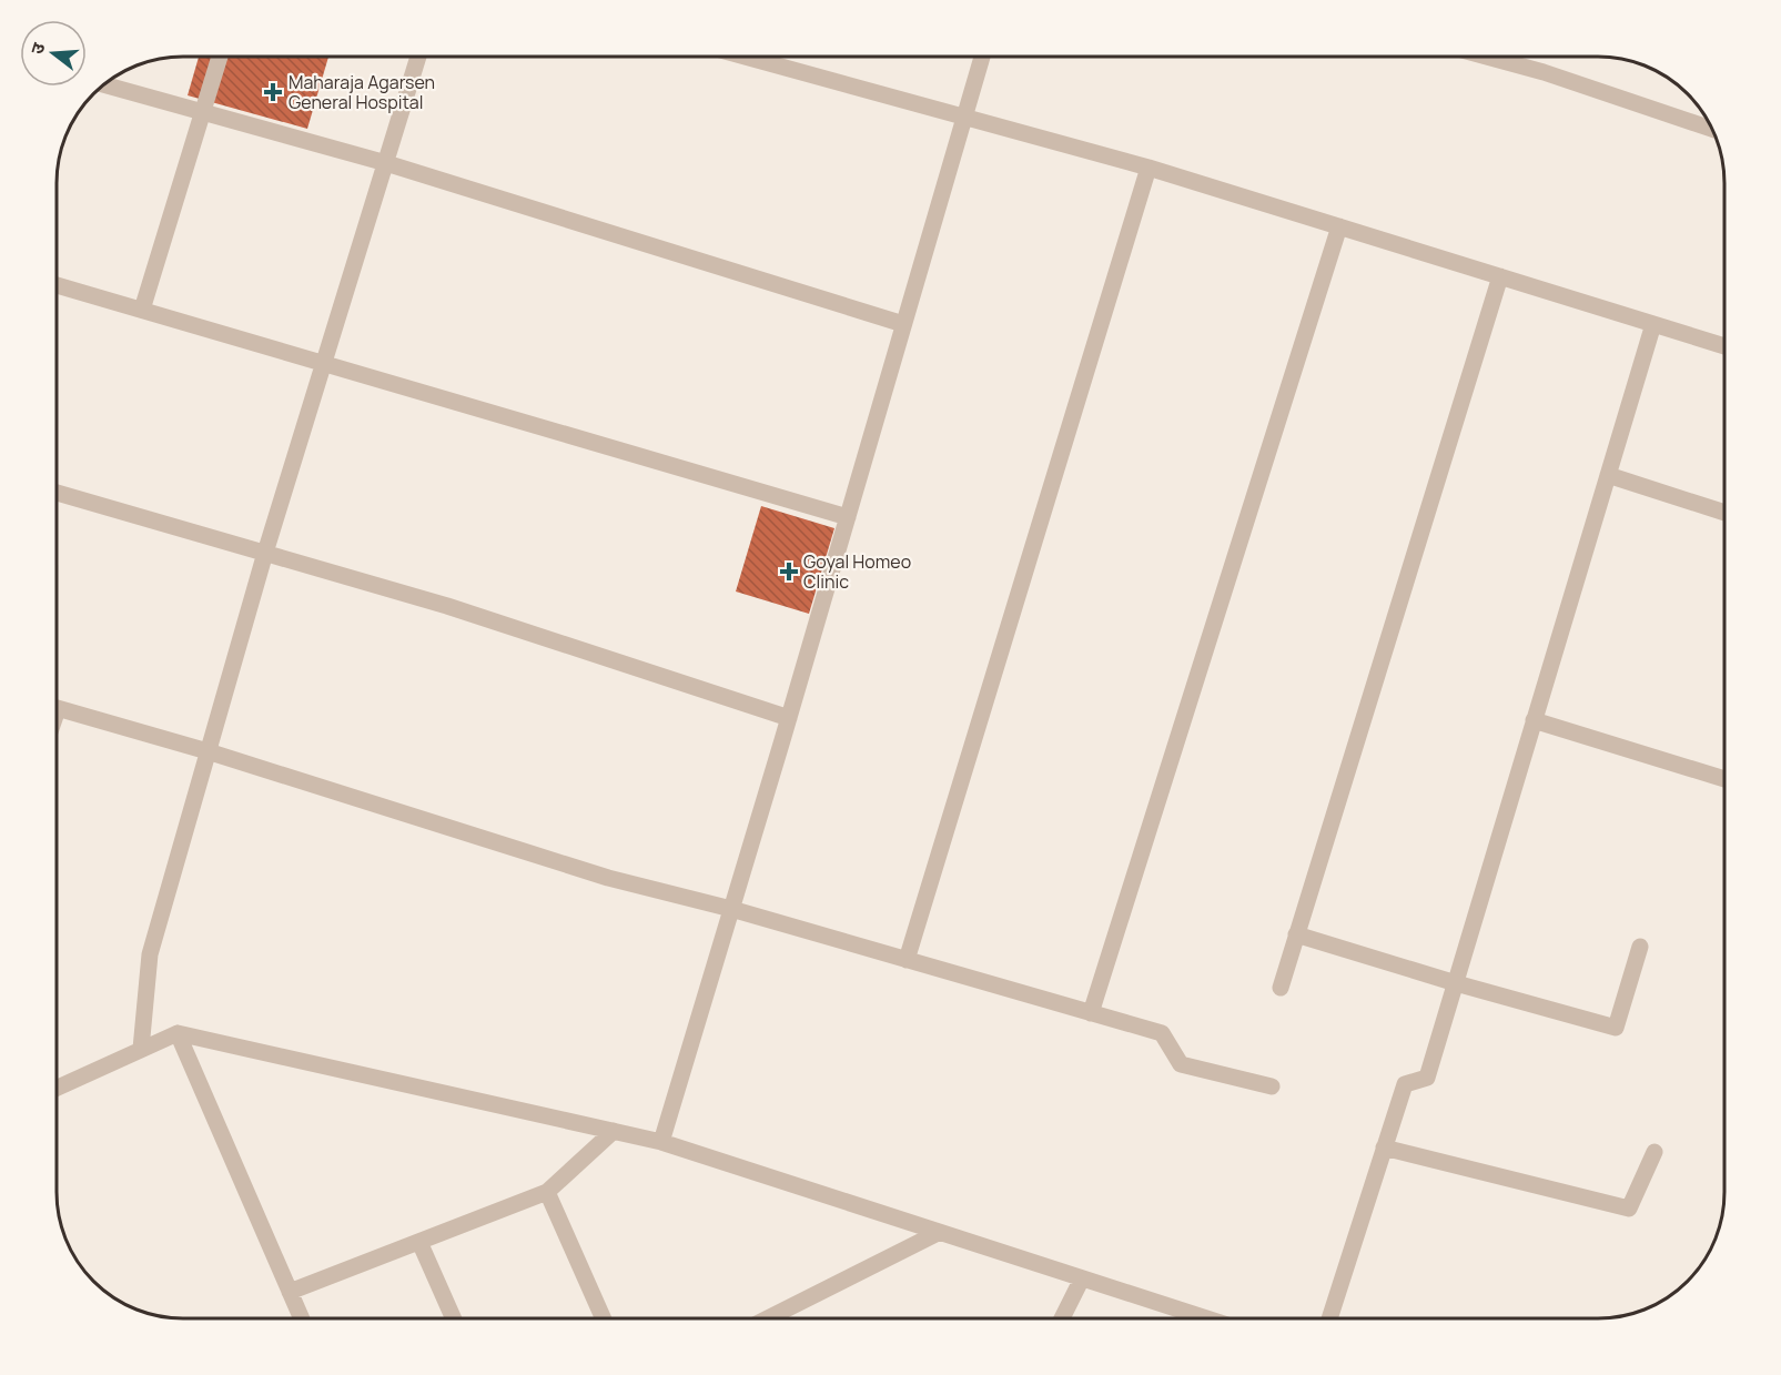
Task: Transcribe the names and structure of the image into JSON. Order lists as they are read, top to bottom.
{
  "places": {
    "health": ["Maharaja Agarsen General Hospital", "Goyal Homeo Clinic"]
  },
  "north": "left"
}
